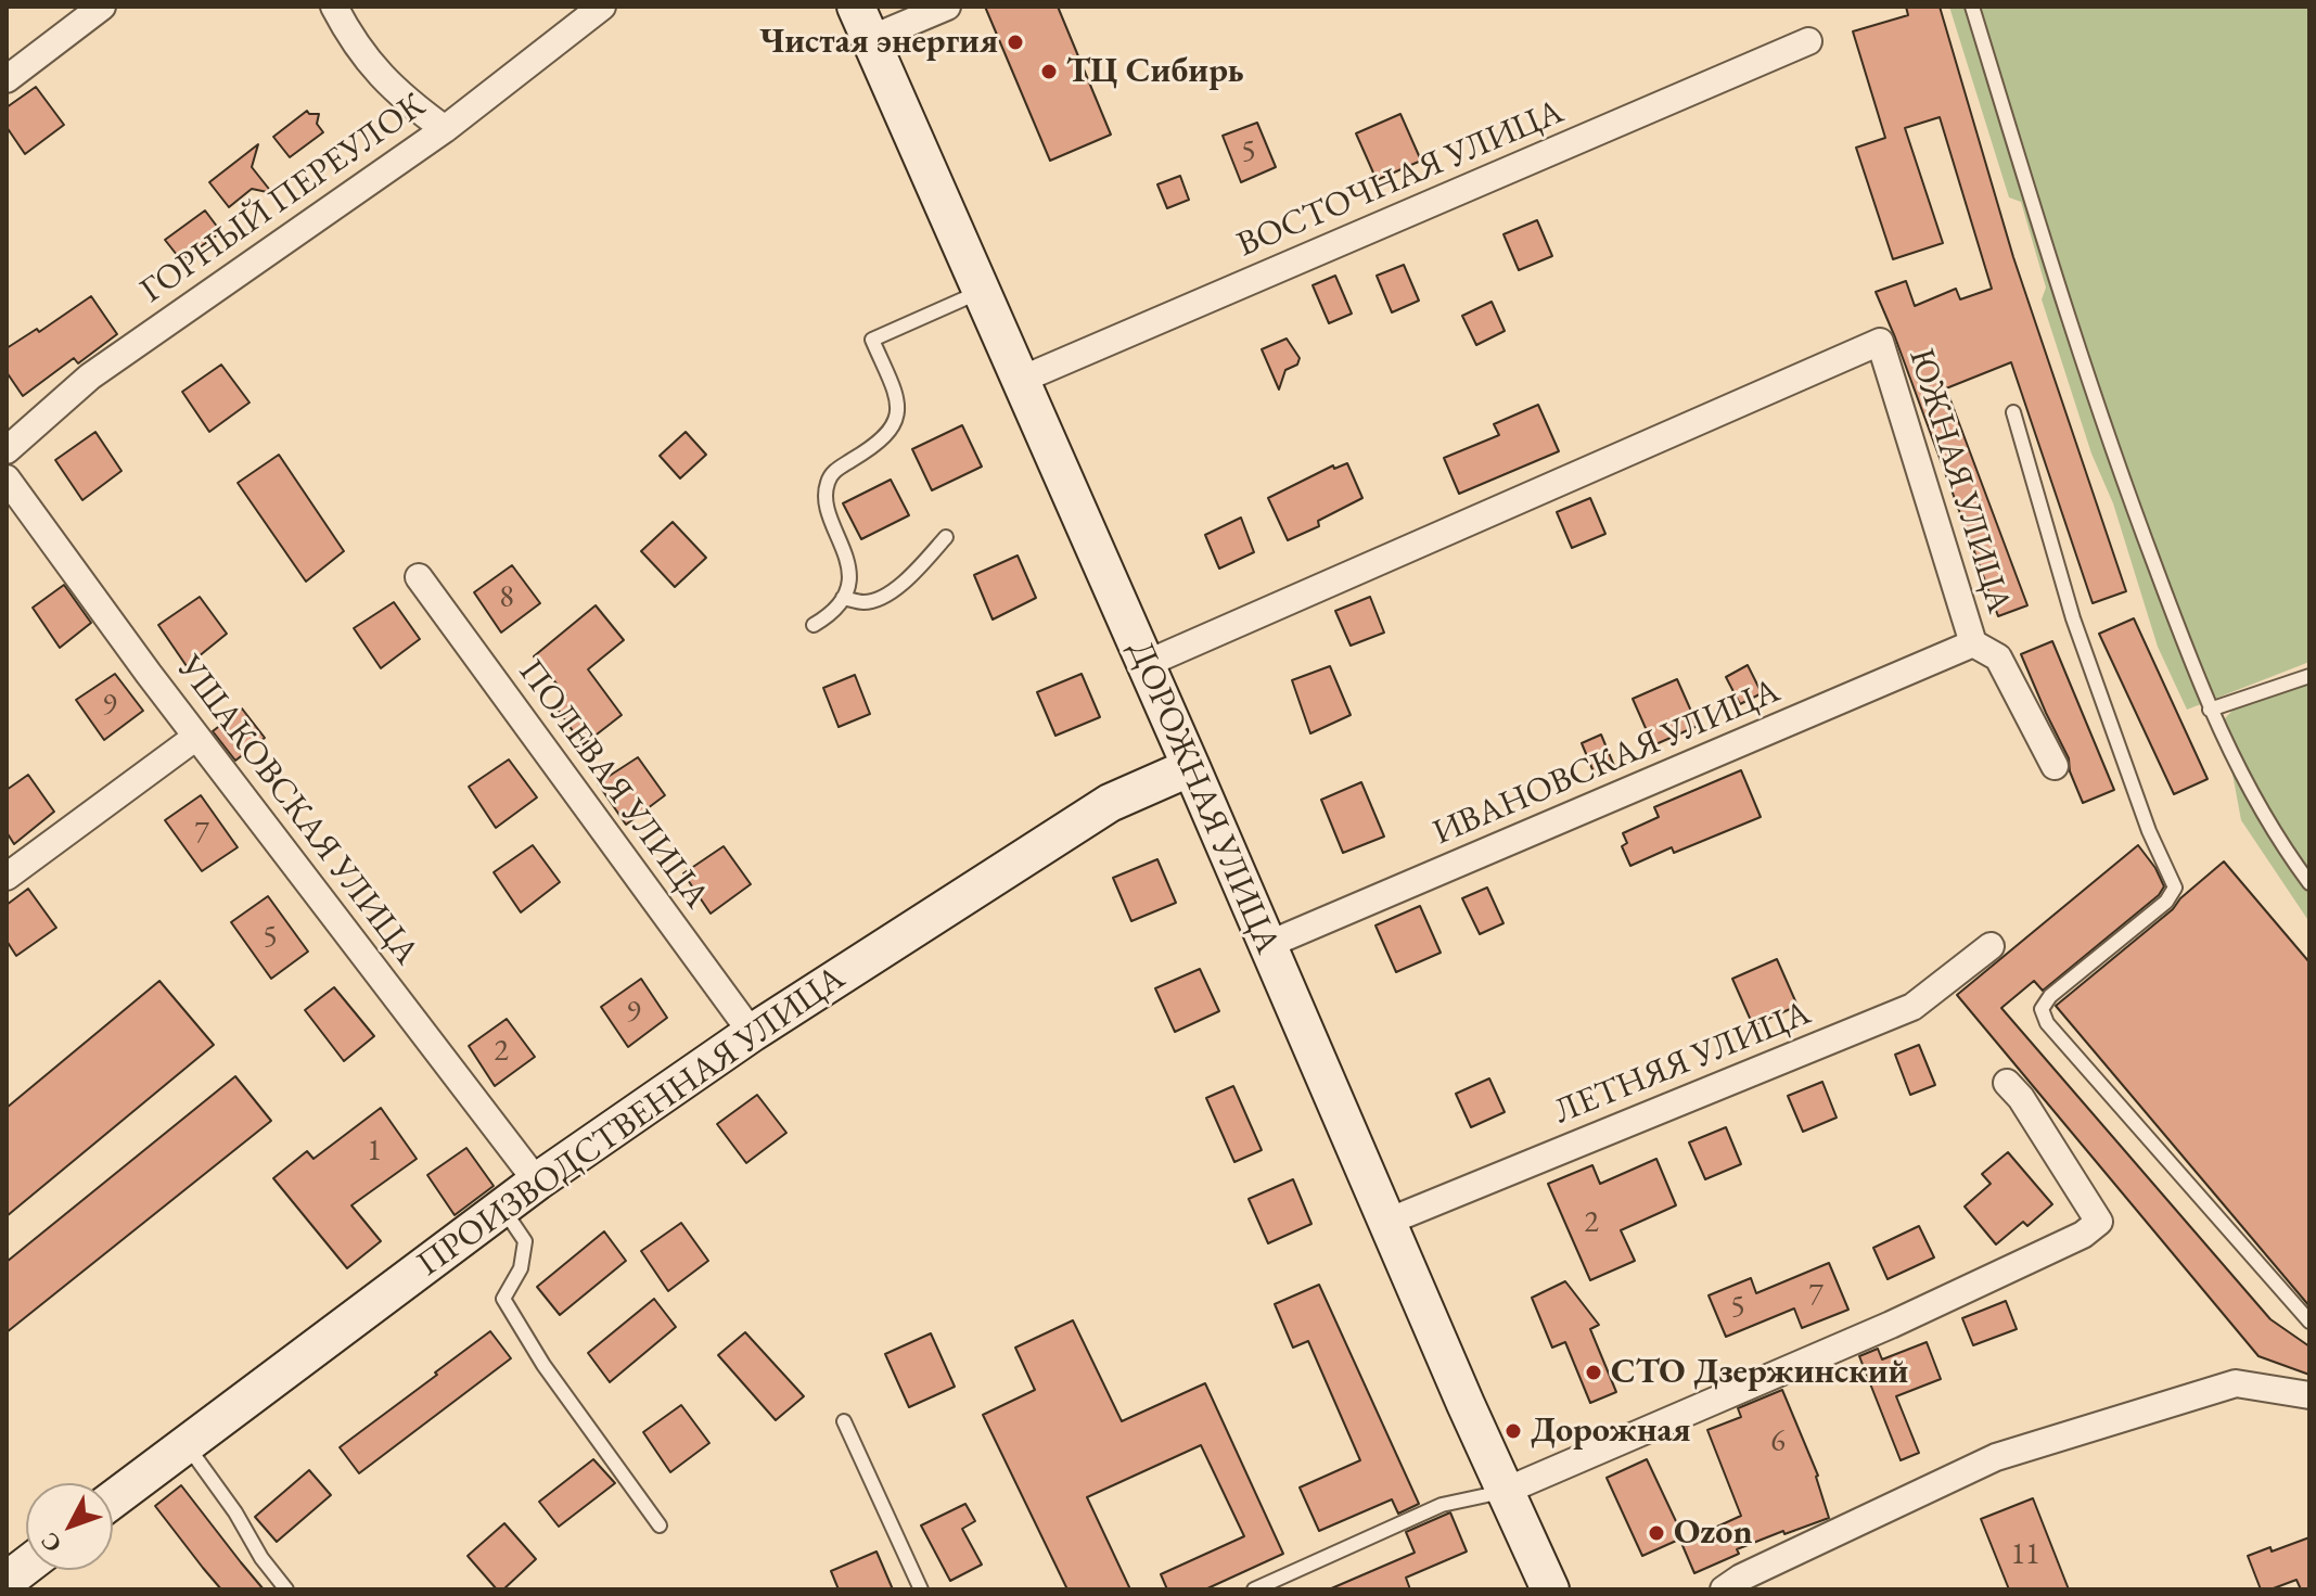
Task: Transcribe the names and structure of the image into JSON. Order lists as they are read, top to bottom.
{
  "streets": {
    "main road": ["ДОРОЖНАЯ УЛИЦА", "ПРОИЗВОДСТВЕННАЯ УЛИЦА"],
    "street": [
      "ВОСТОЧНАЯ УЛИЦА",
      "ГОРНЫЙ ПЕРЕУЛОК",
      "ЮЖНАЯ УЛИЦА",
      "ИВАНОВСКАЯ УЛИЦА",
      "ПОЛЕВАЯ УЛИЦА",
      "УШАКОВСКАЯ УЛИЦА",
      "ЛЕТНЯЯ УЛИЦА"
    ]
  },
  "crossings": [
    ["ВОСТОЧНАЯ УЛИЦА", "ДОРОЖНАЯ УЛИЦА"],
    ["ЮЖНАЯ УЛИЦА", "ИВАНОВСКАЯ УЛИЦА"],
    ["ЮЖНАЯ УЛИЦА", "ДОРОЖНАЯ УЛИЦА"],
    ["ИВАНОВСКАЯ УЛИЦА", "ДОРОЖНАЯ УЛИЦА"],
    ["ПОЛЕВАЯ УЛИЦА", "ПРОИЗВОДСТВЕННАЯ УЛИЦА"],
    ["ДОРОЖНАЯ УЛИЦА", "ЛЕТНЯЯ УЛИЦА"],
    ["ДОРОЖНАЯ УЛИЦА", "ПРОИЗВОДСТВЕННАЯ УЛИЦА"],
    ["УШАКОВСКАЯ УЛИЦА", "ПРОИЗВОДСТВЕННАЯ УЛИЦА"]
  ],
  "places": [
    "Чистая энергия",
    "ТЦ Сибирь",
    "СТО Дзержинский",
    "Дорожная",
    "Ozon"
  ],
  "house_numbers": [
    "5",
    "8",
    "9",
    "7",
    "5",
    "9",
    "2",
    "1",
    "2",
    "7",
    "5",
    "6",
    "11"
  ],
  "north": "bottom left"
}
